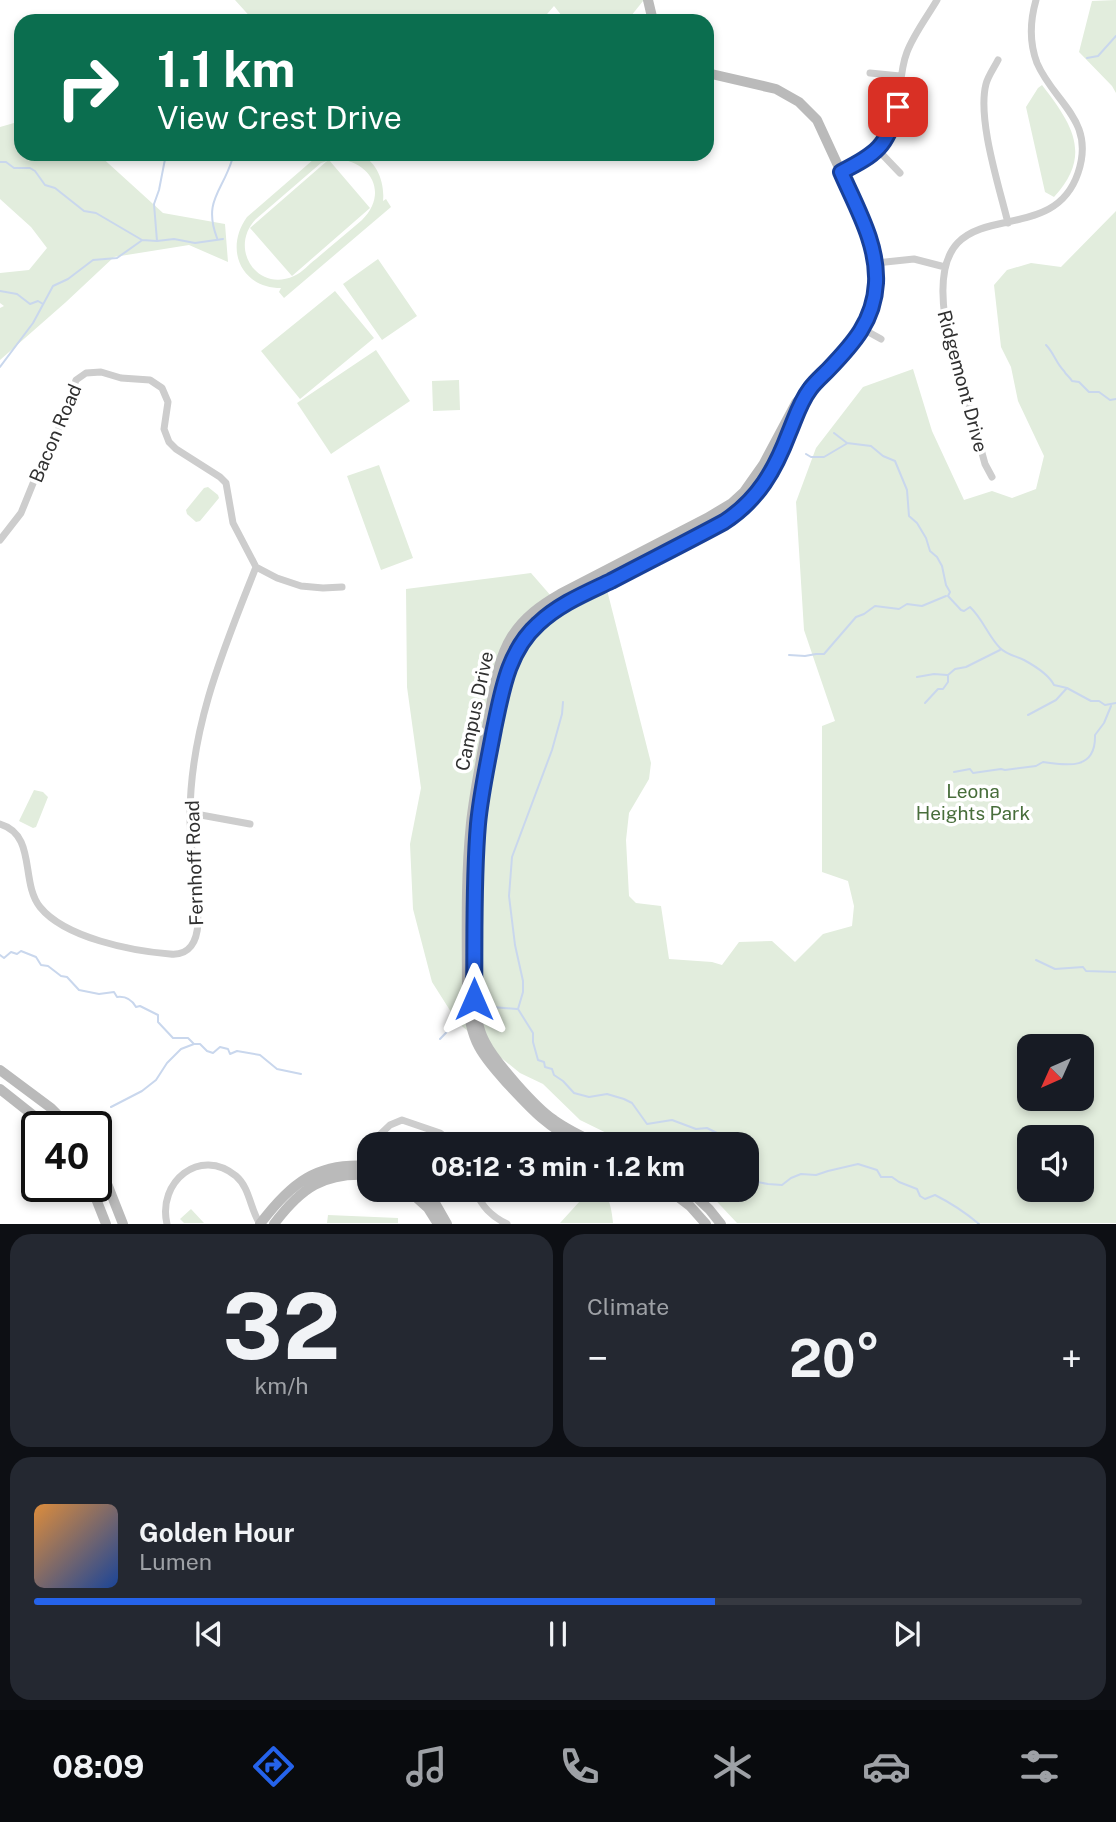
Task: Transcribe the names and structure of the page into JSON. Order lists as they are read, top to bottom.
{
  "streets": {
    "street": [
      "Ridgemont Drive",
      "Bacon Road",
      "Campus Drive",
      "Fernhoff Road"
    ]
  },
  "crossings": [
    ["Bacon Road", "Fernhoff Road"]
  ],
  "parks": ["Leona Heights Park"],
  "north": "bottom left",
  "page": {
    "turn": ["1.1 km", "View Crest Drive"],
    "limit": "40",
    "trip": "08:12 · 3 min · 1.2 km",
    "tile": [
      ["32", "km/h"],
      "Climate"
    ],
    "heat": ["−", "20°", "+"],
    "song": ["Golden Hour", "Lumen"],
    "tabs": "08:09"
  }
}
